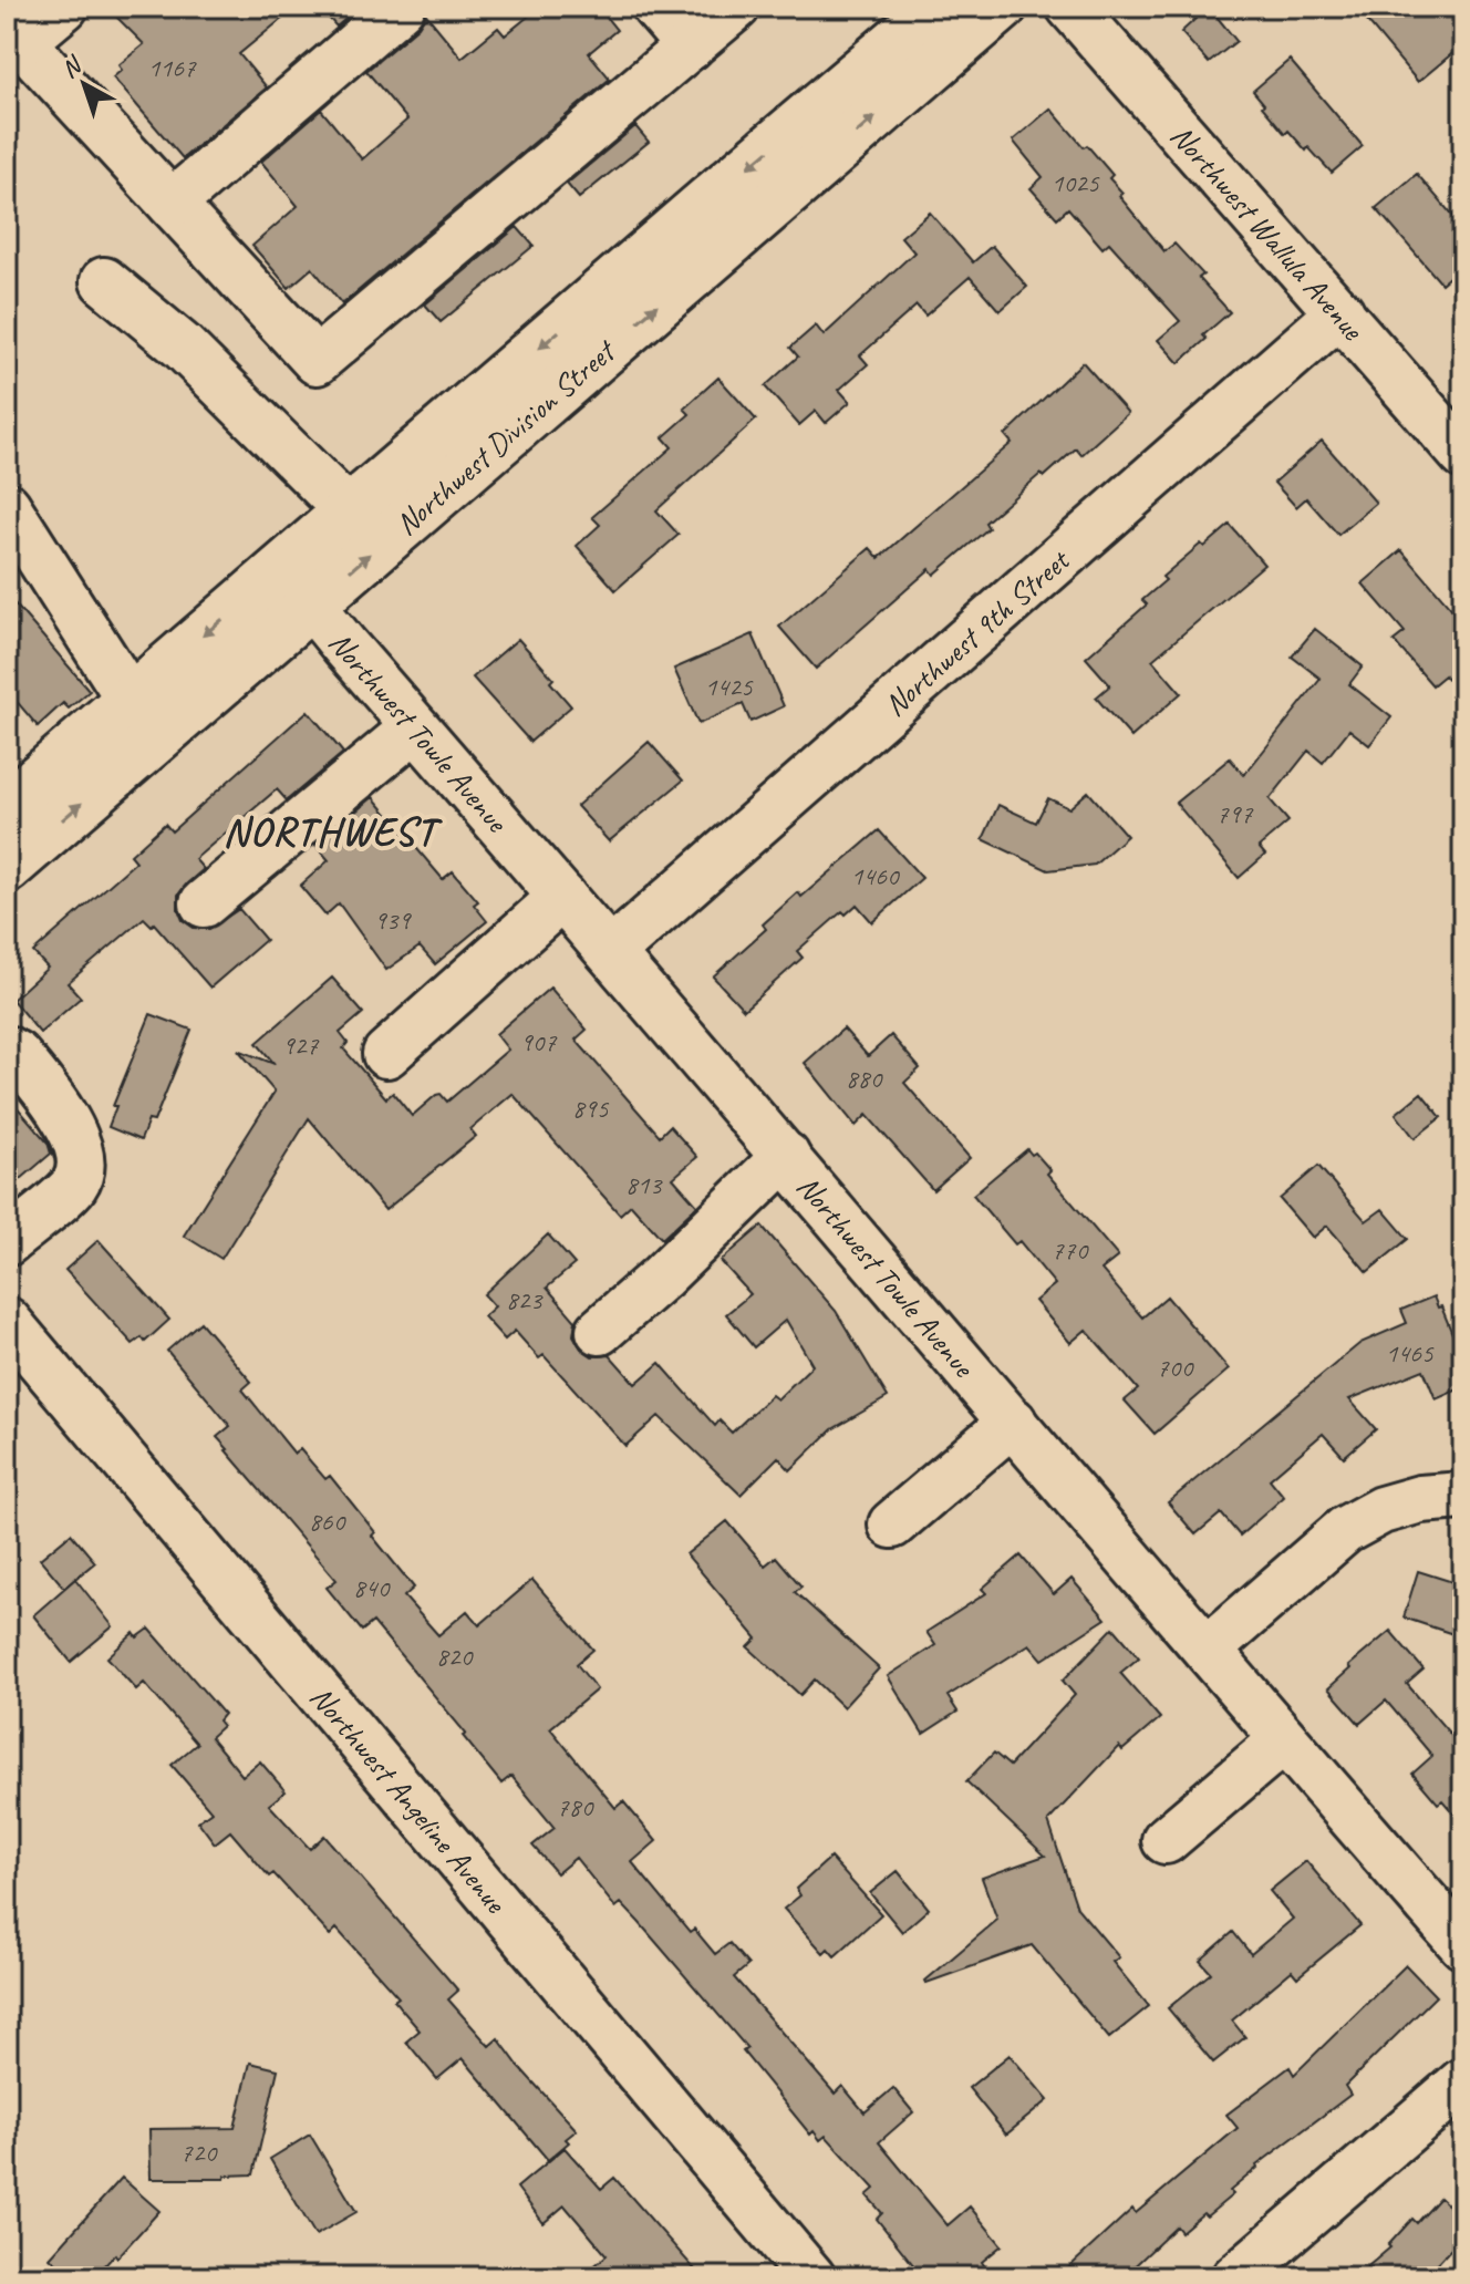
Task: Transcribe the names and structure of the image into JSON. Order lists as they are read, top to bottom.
{
  "streets": {
    "main road": ["Northwest Division Street"],
    "street": [
      "Northwest Wallula Avenue",
      "Northwest 9th Street",
      "Northwest Towle Avenue",
      "Northwest Angeline Avenue"
    ]
  },
  "crossings": [
    ["Northwest Wallula Avenue", "Northwest 9th Street"],
    ["Northwest Division Street", "Northwest Towle Avenue"],
    ["Northwest 9th Street", "Northwest Towle Avenue"]
  ],
  "districts": ["NORTHWEST"],
  "house_numbers": [
    "1167",
    "1025",
    "1425",
    "797",
    "1460",
    "939",
    "907",
    "927",
    "880",
    "895",
    "813",
    "770",
    "823",
    "1465",
    "700",
    "860",
    "840",
    "820",
    "780",
    "720"
  ],
  "north": "top left"
}
